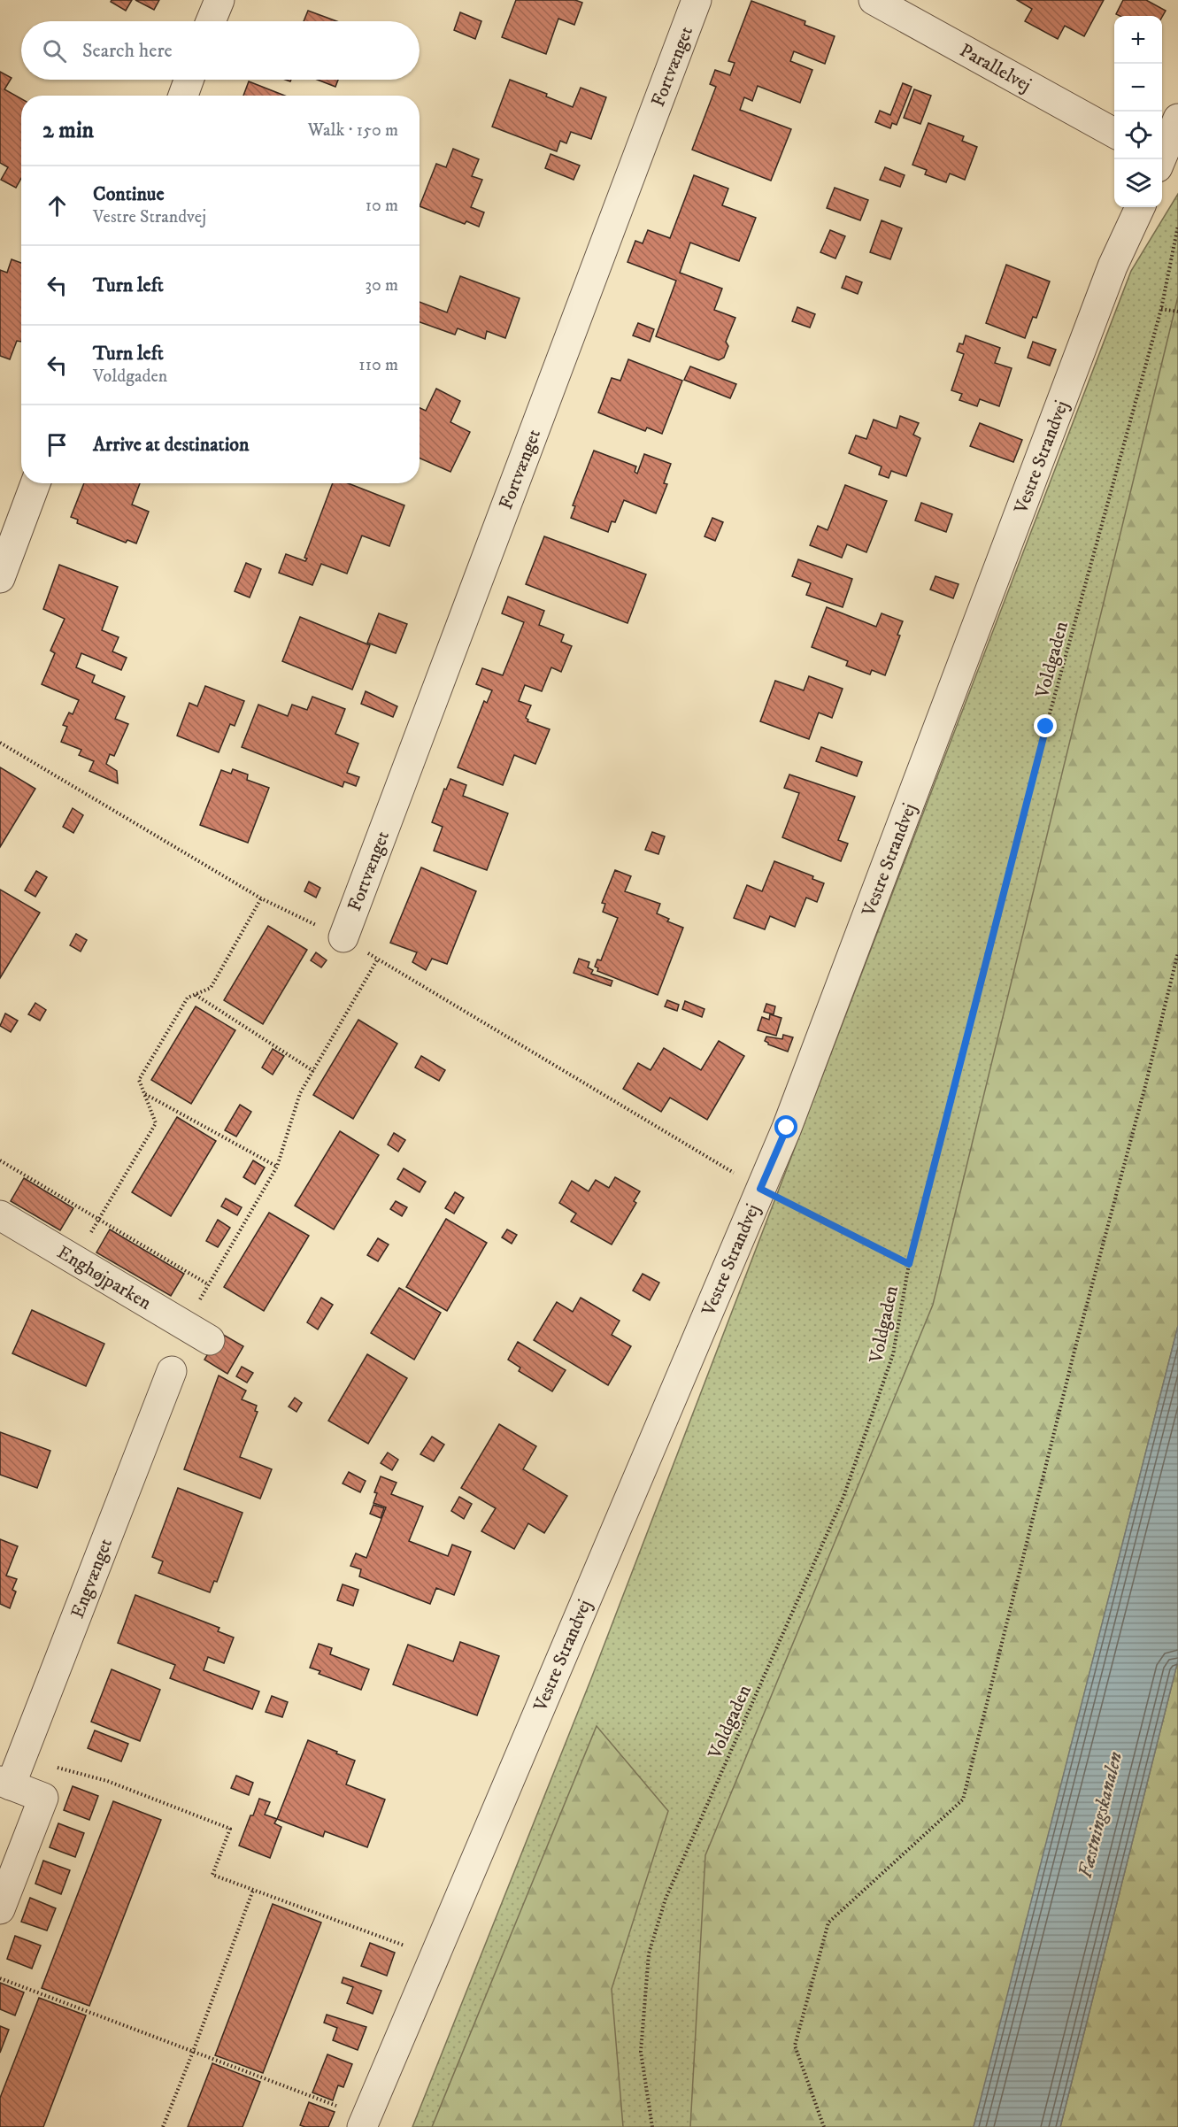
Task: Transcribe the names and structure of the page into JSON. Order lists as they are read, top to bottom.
{
  "streets": {
    "street": [
      "Fortvænget",
      "Parallelvej",
      "Vestre Strandvej",
      "Enghøjparken",
      "Engvænget"
    ],
    "path": ["Voldgaden"]
  },
  "water": ["Fæstningskanalen"],
  "page": {
    "map_buttons": ["+", "−"],
    "search": "Search here",
    "heading": ["2 min", "Walk · 150 m"],
    "list": [
      ["Continue", "Vestre Strandvej", "10 m"],
      ["Turn left", "30 m"],
      ["Turn left", "Voldgaden", "110 m"],
      "Arrive at destination"
    ]
  }
}
